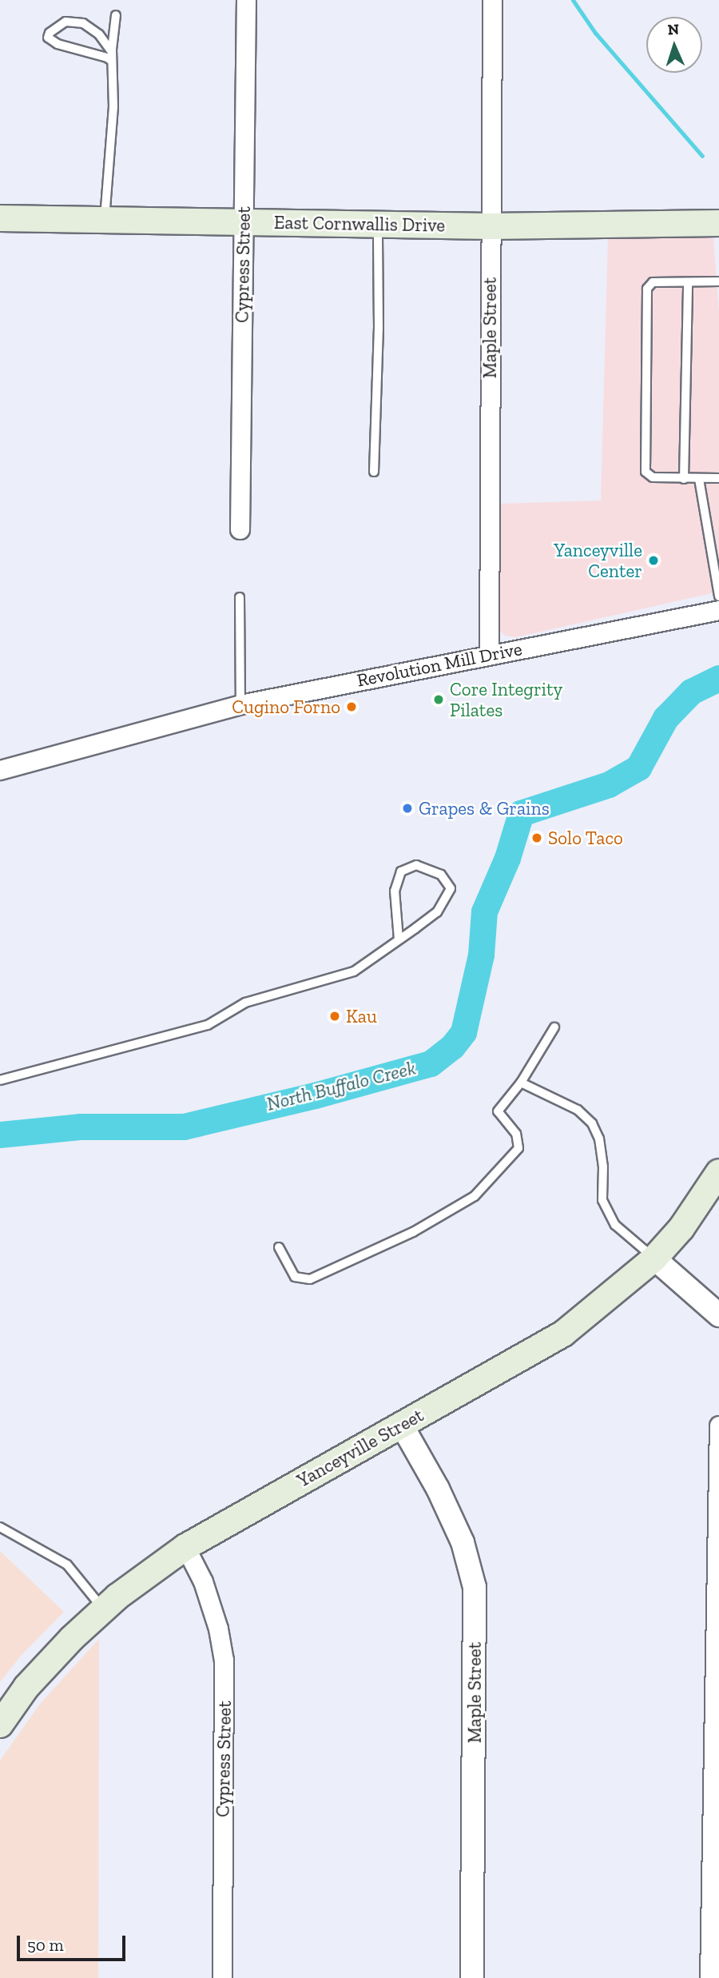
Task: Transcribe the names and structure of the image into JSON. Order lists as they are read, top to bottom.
{
  "streets": {
    "main road": ["East Cornwallis Drive", "Yanceyville Street"],
    "street": ["Cypress Street", "Maple Street", "Revolution Mill Drive"]
  },
  "crossings": [
    ["East Cornwallis Drive", "Cypress Street"],
    ["East Cornwallis Drive", "Maple Street"],
    ["Cypress Street", "Yanceyville Street"],
    ["Maple Street", "Revolution Mill Drive"],
    ["Maple Street", "Yanceyville Street"]
  ],
  "water": ["North Buffalo Creek"],
  "places": [
    "Yanceyville Center",
    "Core Integrity Pilates",
    "Cugino Forno",
    "Grapes & Grains",
    "Solo Taco",
    "Kau"
  ],
  "scale_bar": "50 m",
  "north": "top"
}
